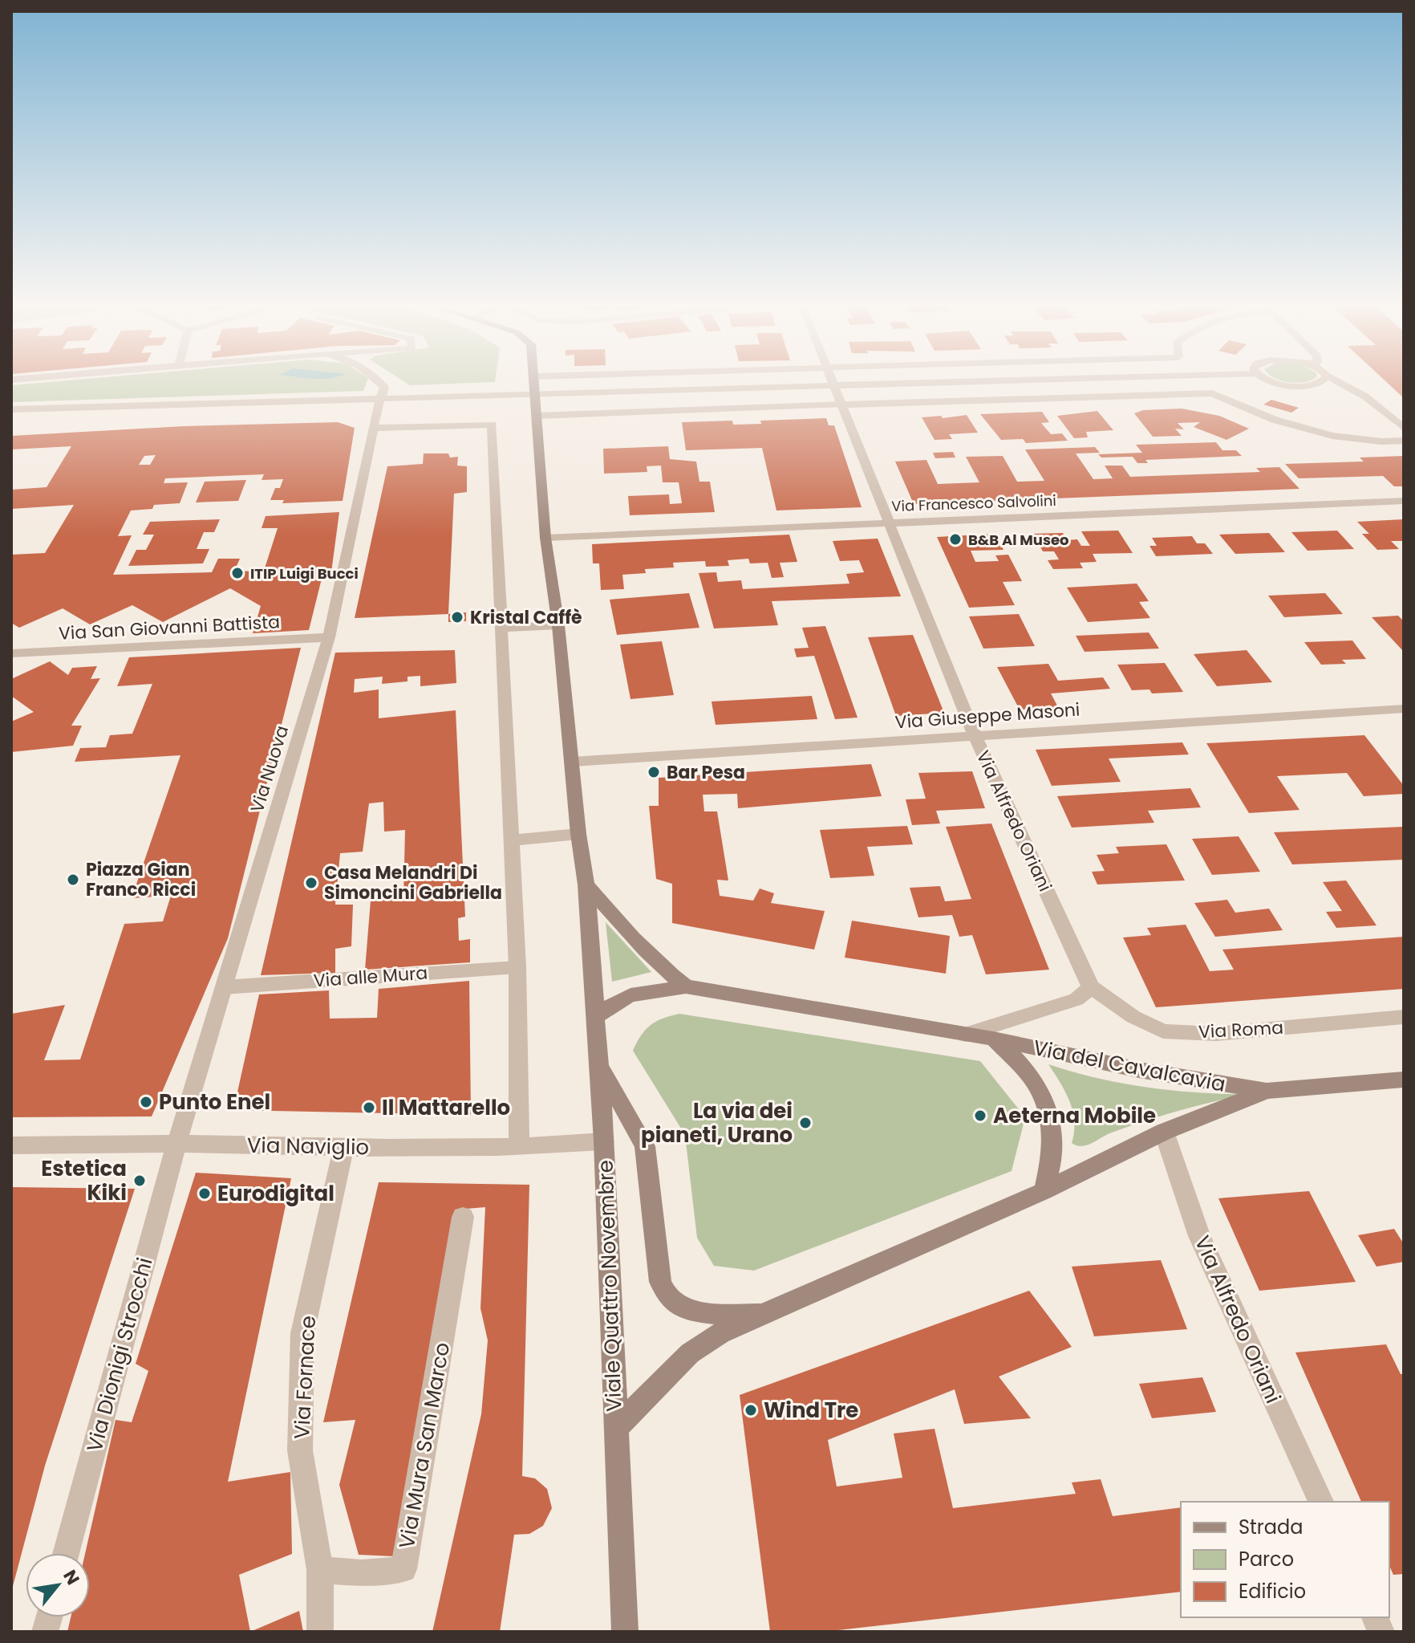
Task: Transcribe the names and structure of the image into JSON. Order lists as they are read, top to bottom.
{
  "streets": {
    "main road": ["Via del Cavalcavia", "Viale Quattro Novembre"],
    "street": [
      "Via Francesco Salvolini",
      "Via San Giovanni Battista",
      "Via Giuseppe Masoni",
      "Via Nuova",
      "Via Alfredo Oriani",
      "Via alle Mura",
      "Via Roma",
      "Via Naviglio",
      "Via Dionigi Strocchi",
      "Via Fornace",
      "Via Mura San Marco"
    ]
  },
  "crossings": [
    ["Via Francesco Salvolini", "Via Alfredo Oriani"],
    ["Via San Giovanni Battista", "Via Nuova"],
    ["Via Giuseppe Masoni", "Via Alfredo Oriani"],
    ["Via Nuova", "Via alle Mura"],
    ["Via Nuova", "Via Naviglio"],
    ["Via Nuova", "Via Dionigi Strocchi"],
    ["Via Alfredo Oriani", "Via Roma"],
    ["Via Alfredo Oriani", "Via del Cavalcavia"],
    ["Via del Cavalcavia", "Viale Quattro Novembre"],
    ["Via Naviglio", "Viale Quattro Novembre"],
    ["Via Naviglio", "Via Dionigi Strocchi"],
    ["Via Naviglio", "Via Fornace"],
    ["Via Fornace", "Via Mura San Marco"]
  ],
  "places": [
    "B&B Al Museo",
    "ITIP Luigi Bucci",
    "Kristal Caffè",
    "Bar Pesa",
    "Piazza Gian Franco Ricci",
    "Casa Melandri Di Simoncini Gabriella",
    "Punto Enel",
    "Il Mattarello",
    "Aeterna Mobile",
    "La via dei pianeti, Urano",
    "Estetica Kiki",
    "Eurodigital",
    "Wind Tre"
  ],
  "legend": ["Strada", "Parco", "Edificio"],
  "north": "top right"
}
